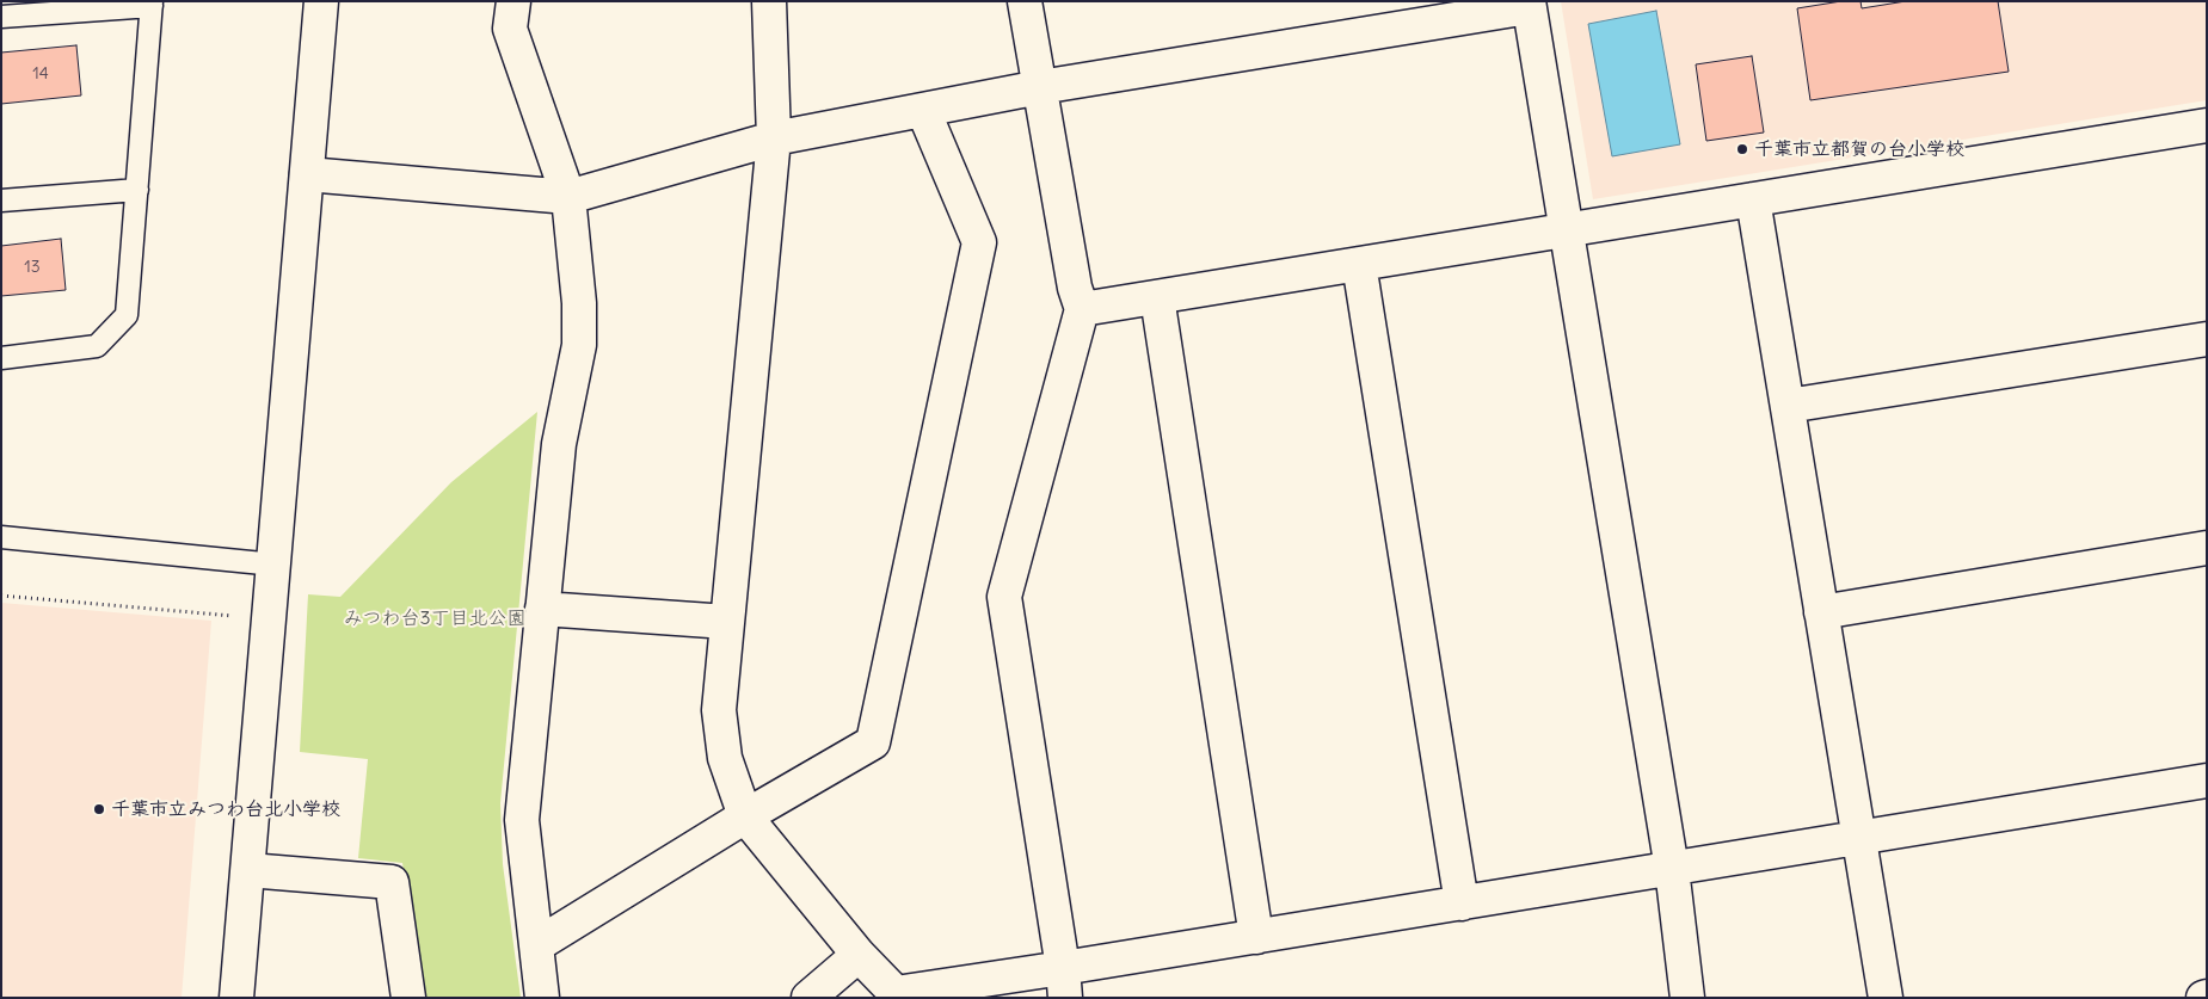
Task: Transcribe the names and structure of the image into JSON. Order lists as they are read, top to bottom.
{
  "parks": ["みつわ台3丁目北公園"],
  "places": ["千葉市立都賀の台小学校", "千葉市立みつわ台北小学校"],
  "house_numbers": ["14", "13"]
}
